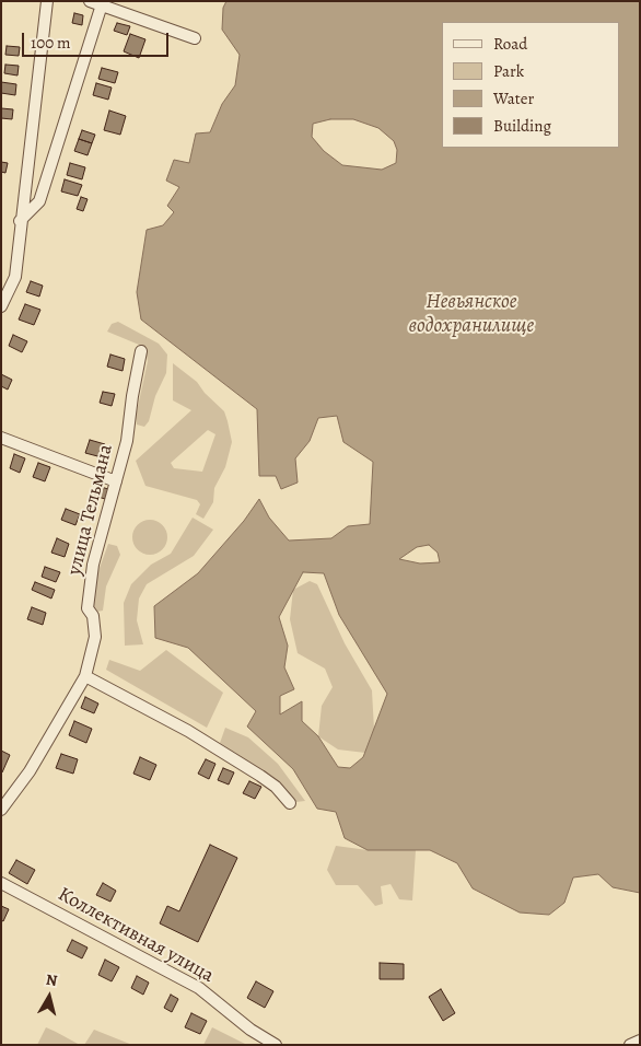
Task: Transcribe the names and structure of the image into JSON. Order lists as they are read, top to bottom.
{
  "streets": {
    "street": ["улица Тельмана", "Коллективная улица"]
  },
  "water": ["Невьянское водохранилище"],
  "legend": [
    "Road",
    "Park",
    "Water",
    "Building"
  ],
  "scale_bar": "100 m",
  "north": "top"
}
